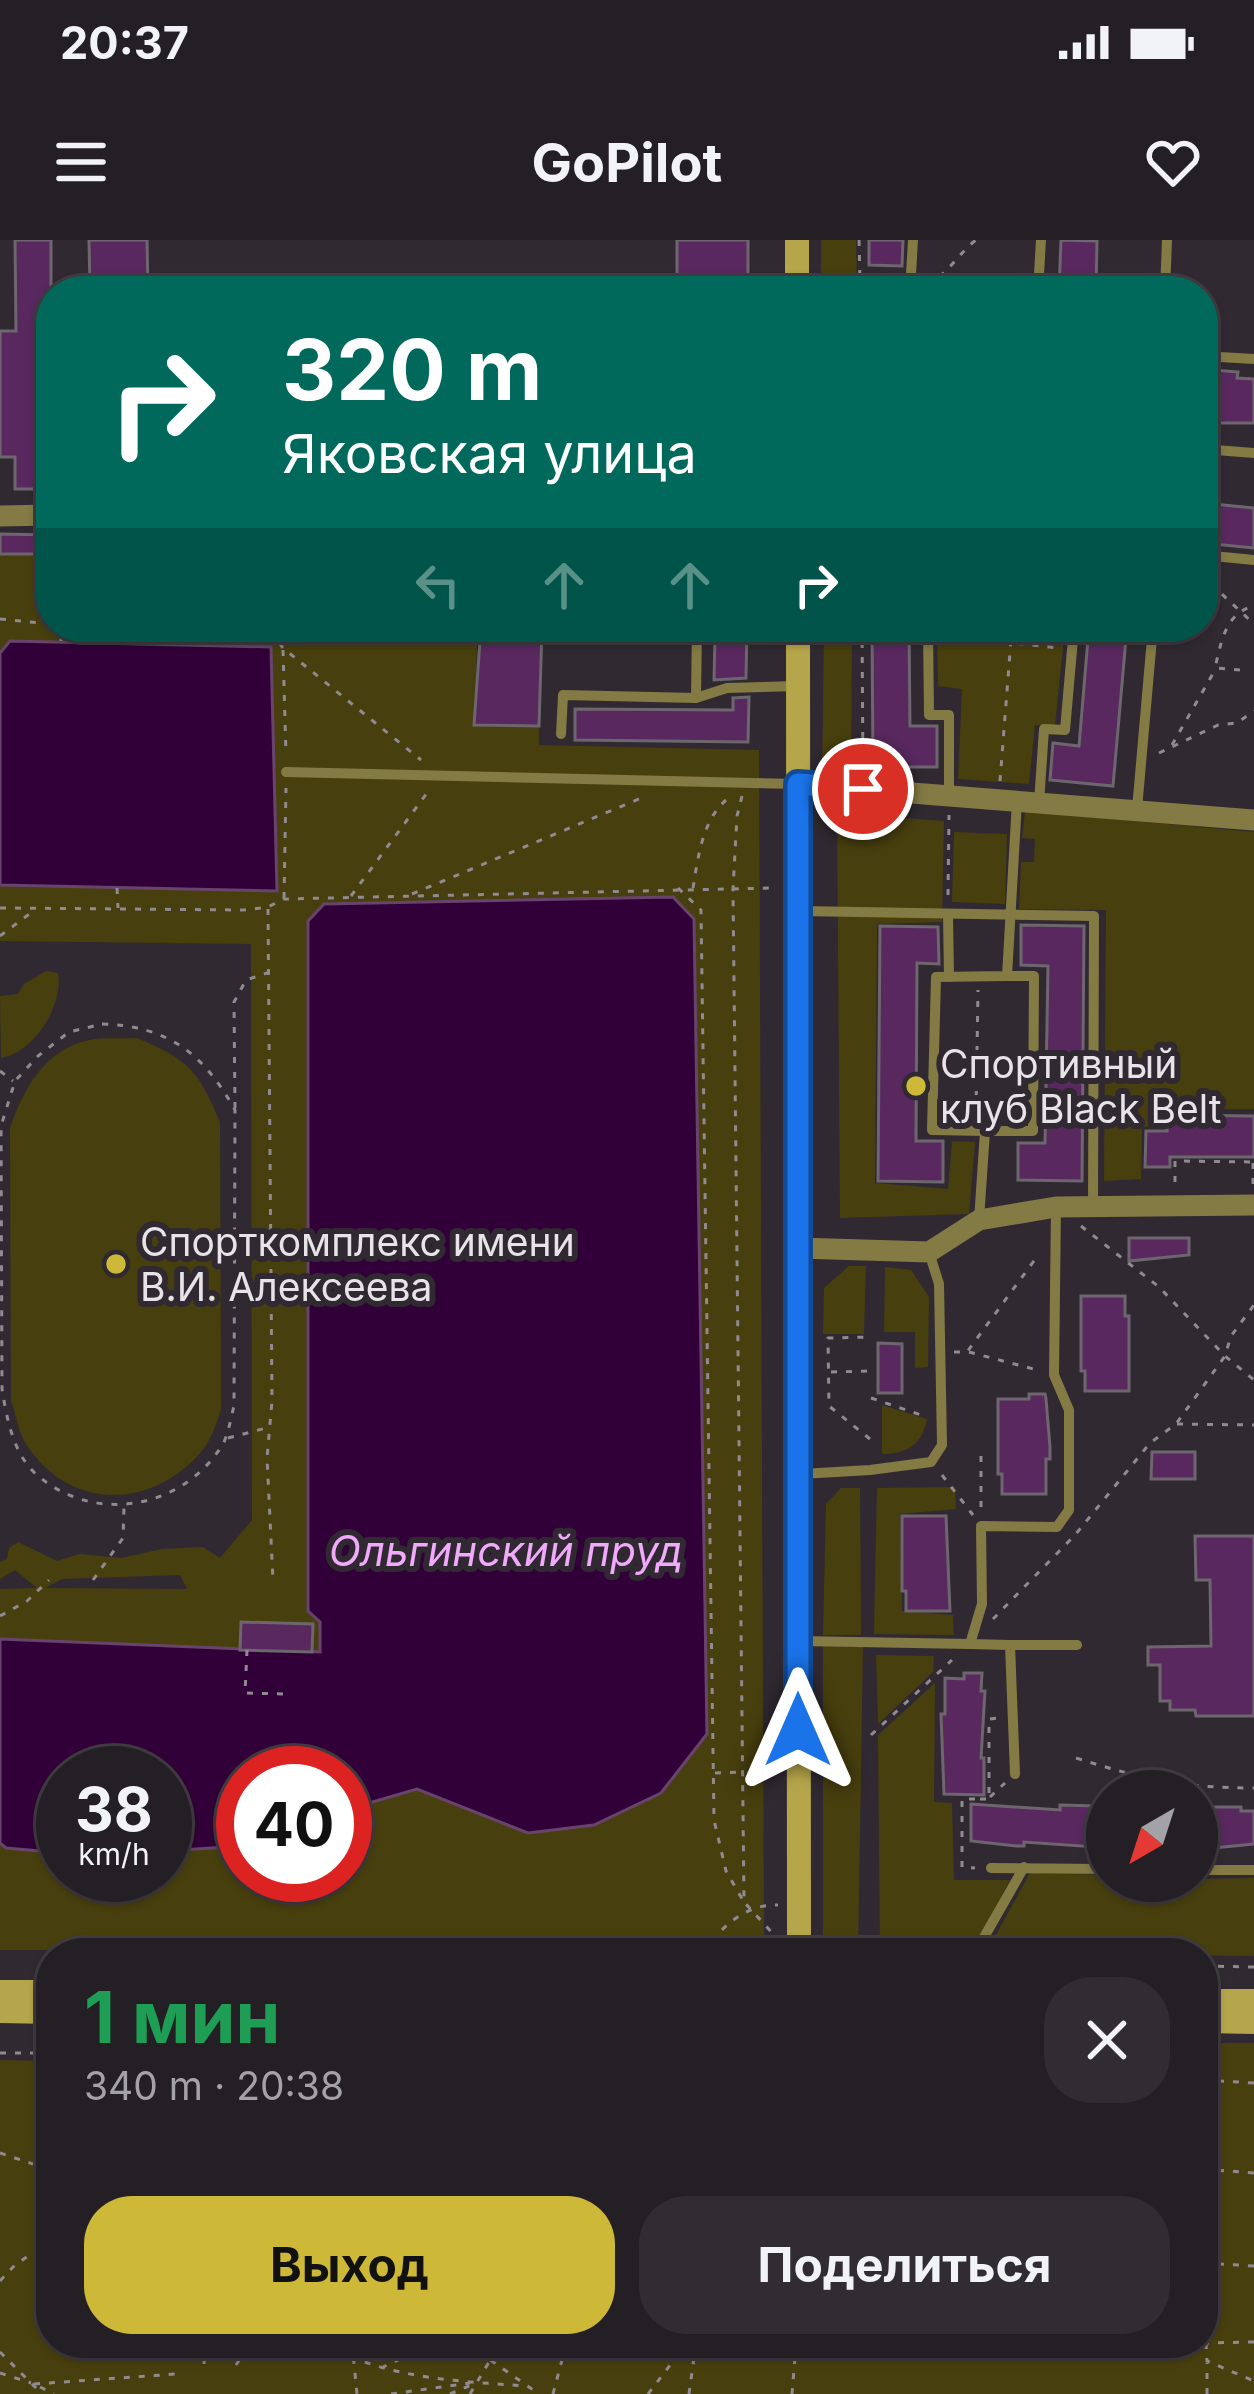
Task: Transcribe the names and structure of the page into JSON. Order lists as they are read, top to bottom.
{
  "water": ["Ольгинский пруд"],
  "places": ["Спортивный клуб Black Belt", "Спорткомплекс имени В.И. Алексеева"],
  "north": "bottom left",
  "page": {
    "status": "20:37",
    "header": "GoPilot",
    "turn": ["320 m", "Яковская улица"],
    "speed": "38 km/h",
    "limit": "40",
    "heading": ["1 мин", "340 m · 20:38"],
    "buttons": ["Выход", "Поделиться"]
  }
}
